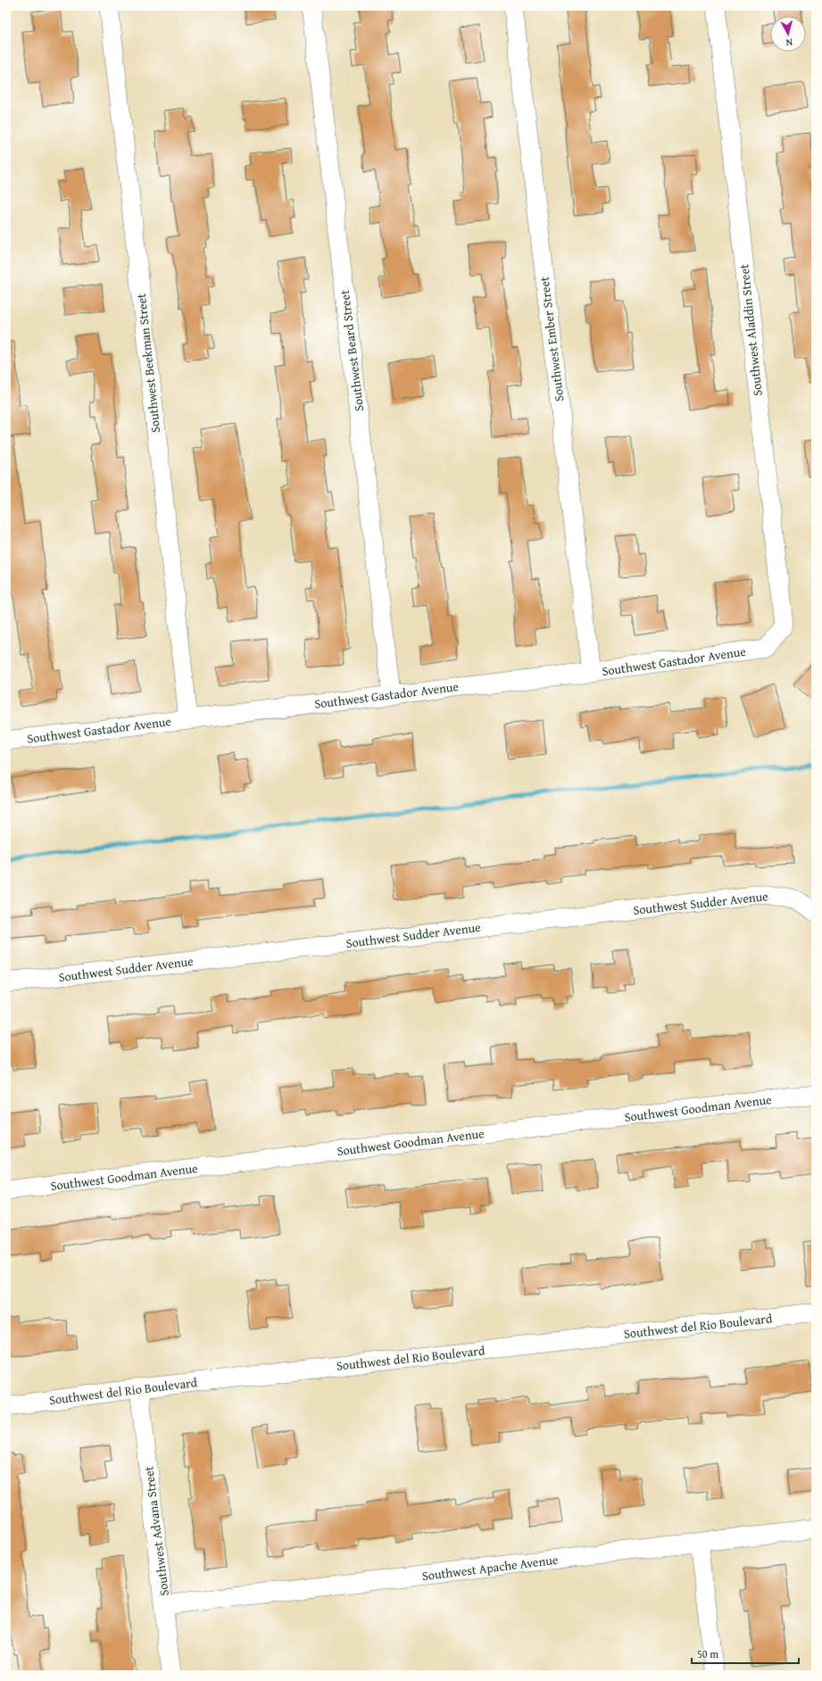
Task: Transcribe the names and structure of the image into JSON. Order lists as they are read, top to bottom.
{
  "streets": {
    "street": [
      "Southwest Aladdin Street",
      "Southwest Ember Street",
      "Southwest Beard Street",
      "Southwest Beekman Street",
      "Southwest Gastador Avenue",
      "Southwest Sudder Avenue",
      "Southwest Goodman Avenue",
      "Southwest del Rio Boulevard",
      "Southwest Advana Street",
      "Southwest Apache Avenue"
    ]
  },
  "crossings": [
    ["Southwest Aladdin Street", "Southwest Gastador Avenue"],
    ["Southwest Ember Street", "Southwest Gastador Avenue"],
    ["Southwest Beard Street", "Southwest Gastador Avenue"],
    ["Southwest Beekman Street", "Southwest Gastador Avenue"],
    ["Southwest del Rio Boulevard", "Southwest Advana Street"],
    ["Southwest Advana Street", "Southwest Apache Avenue"]
  ],
  "scale_bar": "50 m",
  "north": "bottom"
}
